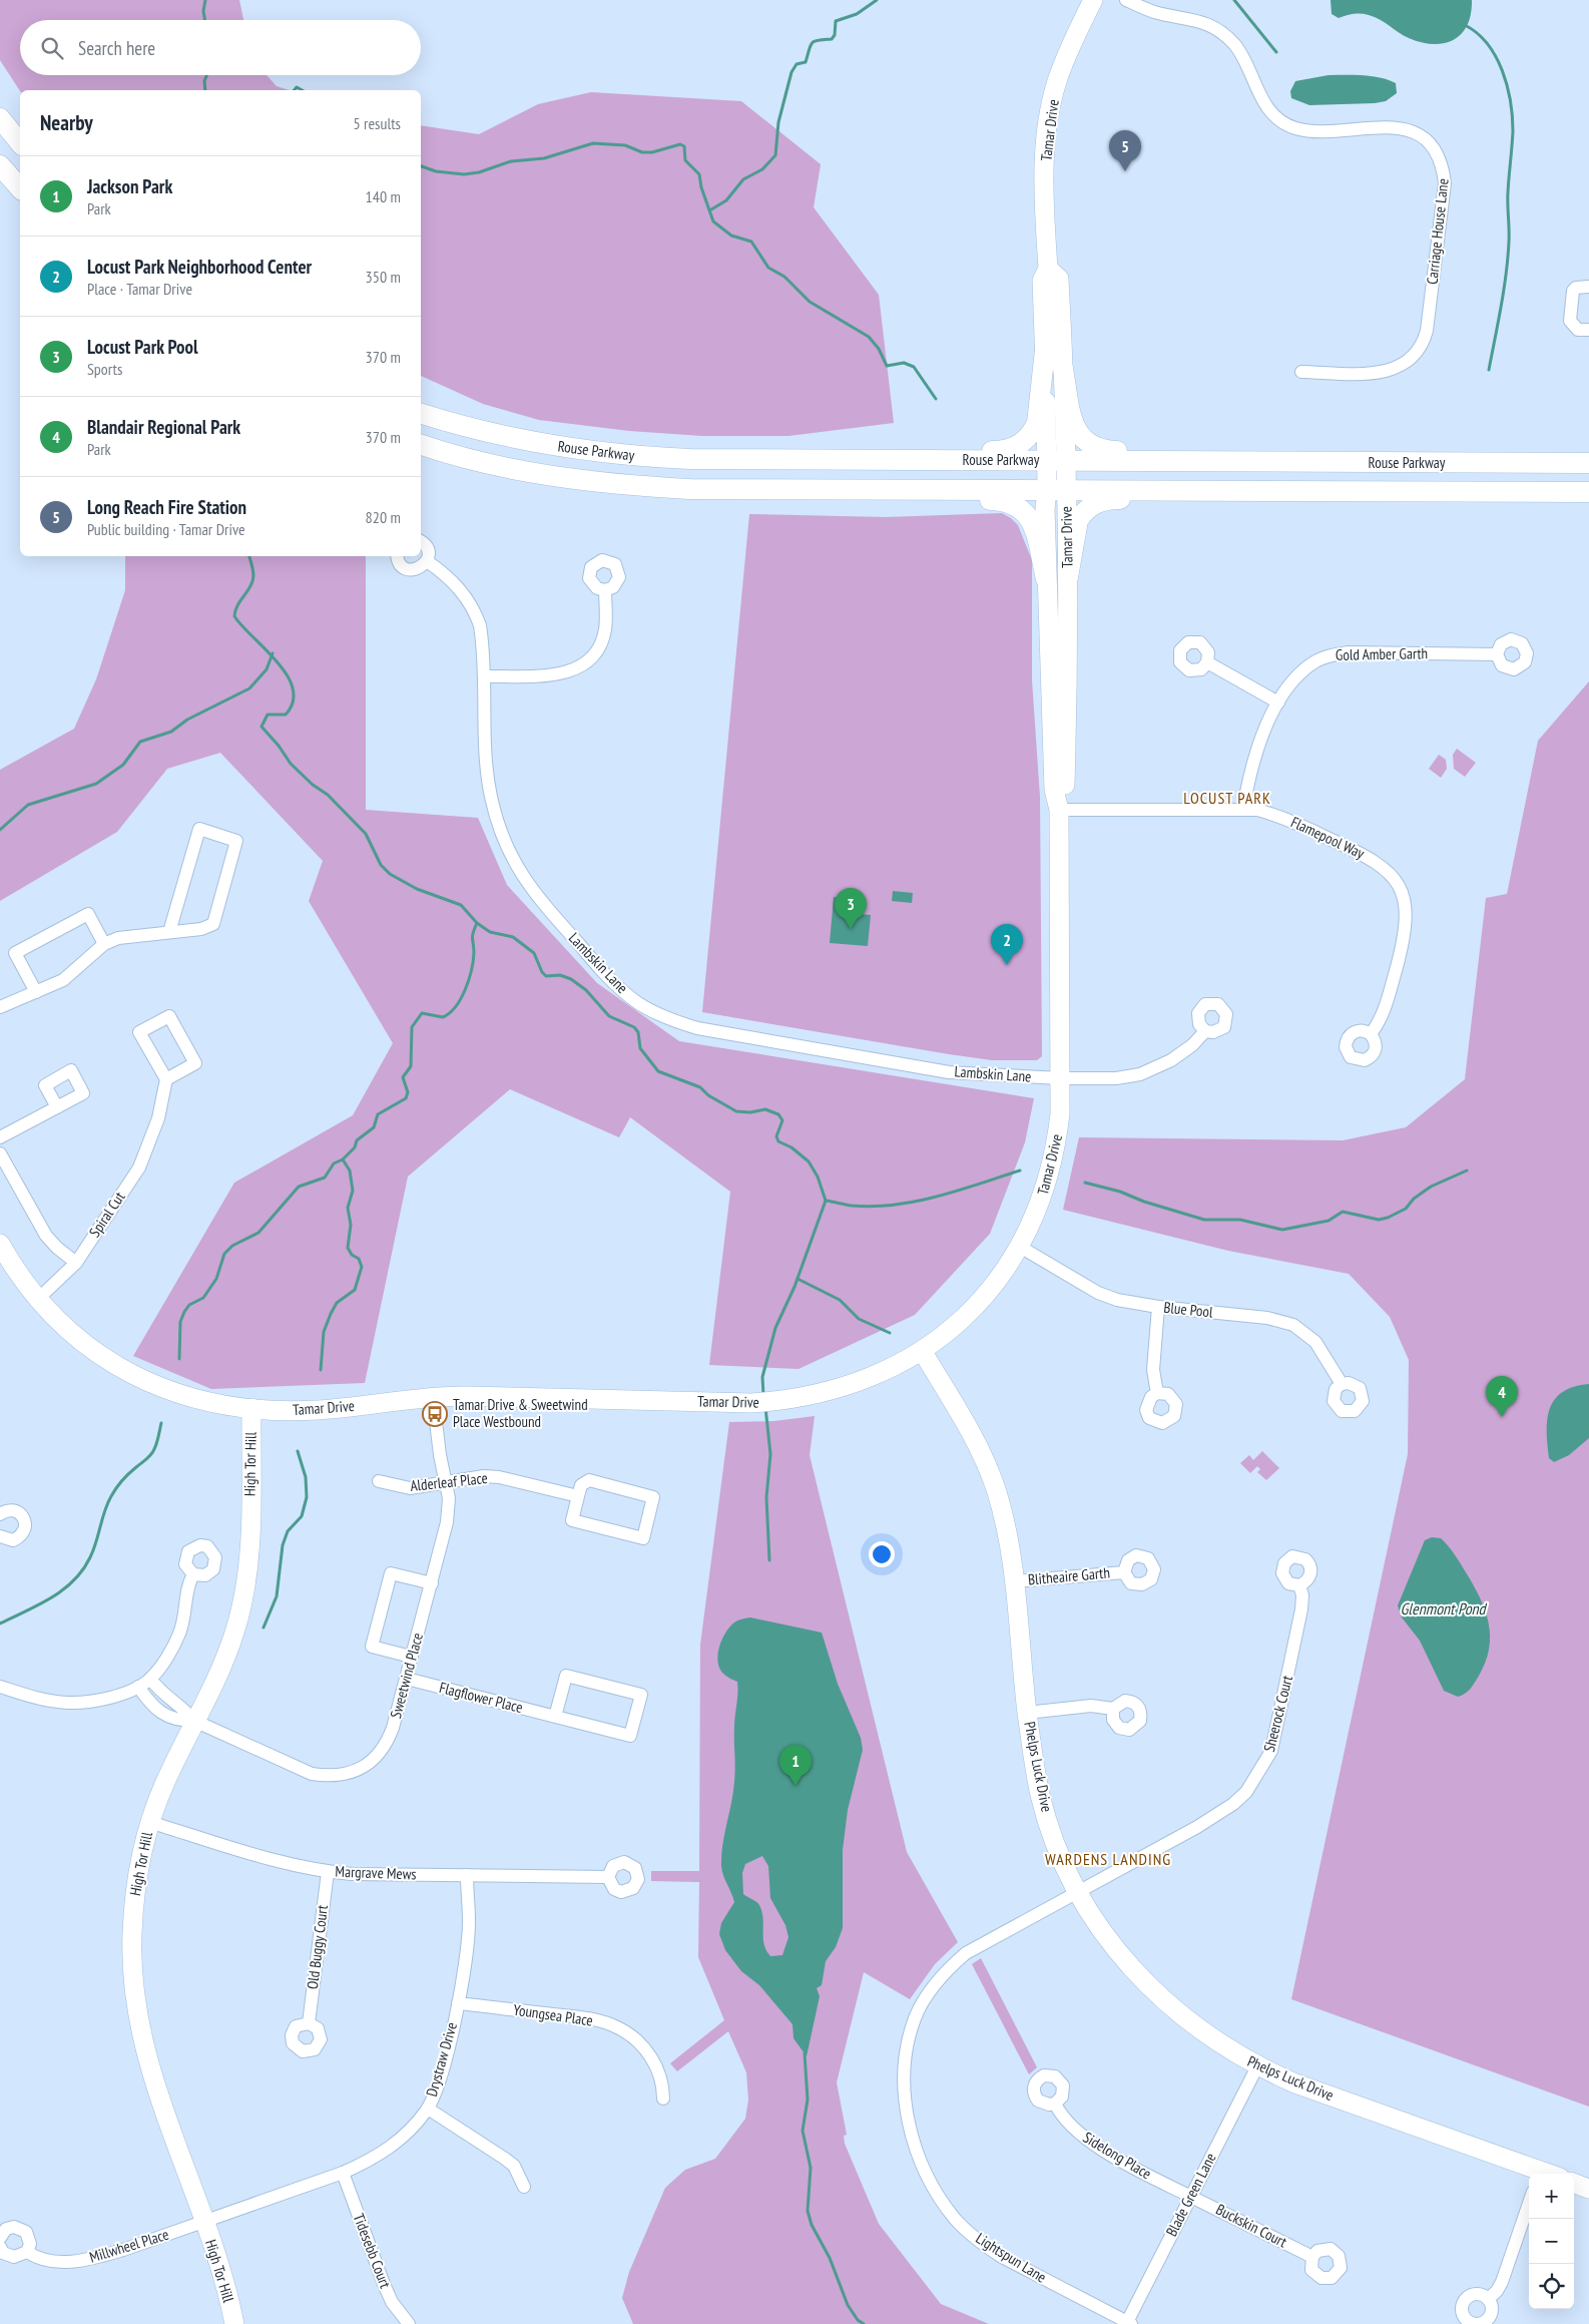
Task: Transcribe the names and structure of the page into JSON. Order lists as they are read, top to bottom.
{
  "streets": {
    "main road": ["Rouse Parkway"],
    "street": [
      "Tamar Drive",
      "Carriage House Lane",
      "Gold Amber Garth",
      "Flamepool Way",
      "Lambskin Lane",
      "Spiral Cut",
      "Blue Pool",
      "High Tor Hill",
      "Alderleaf Place",
      "Blitheaire Garth",
      "Sweetwind Place",
      "Flagflower Place",
      "Sheerock Court",
      "Phelps Luck Drive",
      "Margrave Mews",
      "Old Buggy Court",
      "Youngsea Place",
      "Drystraw Drive",
      "Sidelong Place",
      "Blade Green Lane",
      "Buckskin Court",
      "Millwheel Place",
      "Tidesebb Court",
      "Lightspun Lane"
    ]
  },
  "crossings": [
    ["Tamar Drive", "Rouse Parkway"],
    ["Tamar Drive", "Flamepool Way"],
    ["Tamar Drive", "Lambskin Lane"],
    ["Tamar Drive", "Spiral Cut"],
    ["Tamar Drive", "Blue Pool"],
    ["Tamar Drive", "High Tor Hill"],
    ["Tamar Drive", "Sweetwind Place"],
    ["Tamar Drive", "Phelps Luck Drive"],
    ["Gold Amber Garth", "Flamepool Way"],
    ["High Tor Hill", "Sweetwind Place"],
    ["High Tor Hill", "Margrave Mews"],
    ["High Tor Hill", "Drystraw Drive"],
    ["High Tor Hill", "Millwheel Place"],
    ["Alderleaf Place", "Sweetwind Place"],
    ["Blitheaire Garth", "Phelps Luck Drive"],
    ["Sweetwind Place", "Flagflower Place"],
    ["Sheerock Court", "Phelps Luck Drive"],
    ["Sheerock Court", "Lightspun Lane"],
    ["Phelps Luck Drive", "Blade Green Lane"],
    ["Phelps Luck Drive", "Lightspun Lane"],
    ["Margrave Mews", "Old Buggy Court"],
    ["Margrave Mews", "Drystraw Drive"],
    ["Youngsea Place", "Drystraw Drive"],
    ["Drystraw Drive", "Millwheel Place"],
    ["Drystraw Drive", "Tidesebb Court"],
    ["Sidelong Place", "Blade Green Lane"],
    ["Sidelong Place", "Buckskin Court"],
    ["Blade Green Lane", "Buckskin Court"],
    ["Blade Green Lane", "Lightspun Lane"]
  ],
  "districts": ["LOCUST PARK", "WARDENS LANDING"],
  "water": ["Glenmont Pond"],
  "places": {
    "bus stop": ["Tamar Drive & Sweetwind Place Westbound"]
  },
  "page": {
    "search": "Search here",
    "heading": ["Nearby", "5 results"],
    "pins": [
      "5",
      "3",
      "2",
      "4",
      "1"
    ],
    "list": [
      {
        "mark": "1",
        "name": "Jackson Park",
        "note": "Park",
        "value": "140 m"
      },
      {
        "mark": "2",
        "name": "Locust Park Neighborhood Center",
        "note": "Place · Tamar Drive",
        "value": "350 m"
      },
      {
        "mark": "3",
        "name": "Locust Park Pool",
        "note": "Sports",
        "value": "370 m"
      },
      {
        "mark": "4",
        "name": "Blandair Regional Park",
        "note": "Park",
        "value": "370 m"
      },
      {
        "mark": "5",
        "name": "Long Reach Fire Station",
        "note": "Public building · Tamar Drive",
        "value": "820 m"
      }
    ],
    "map_buttons": ["+", "−"]
  }
}
